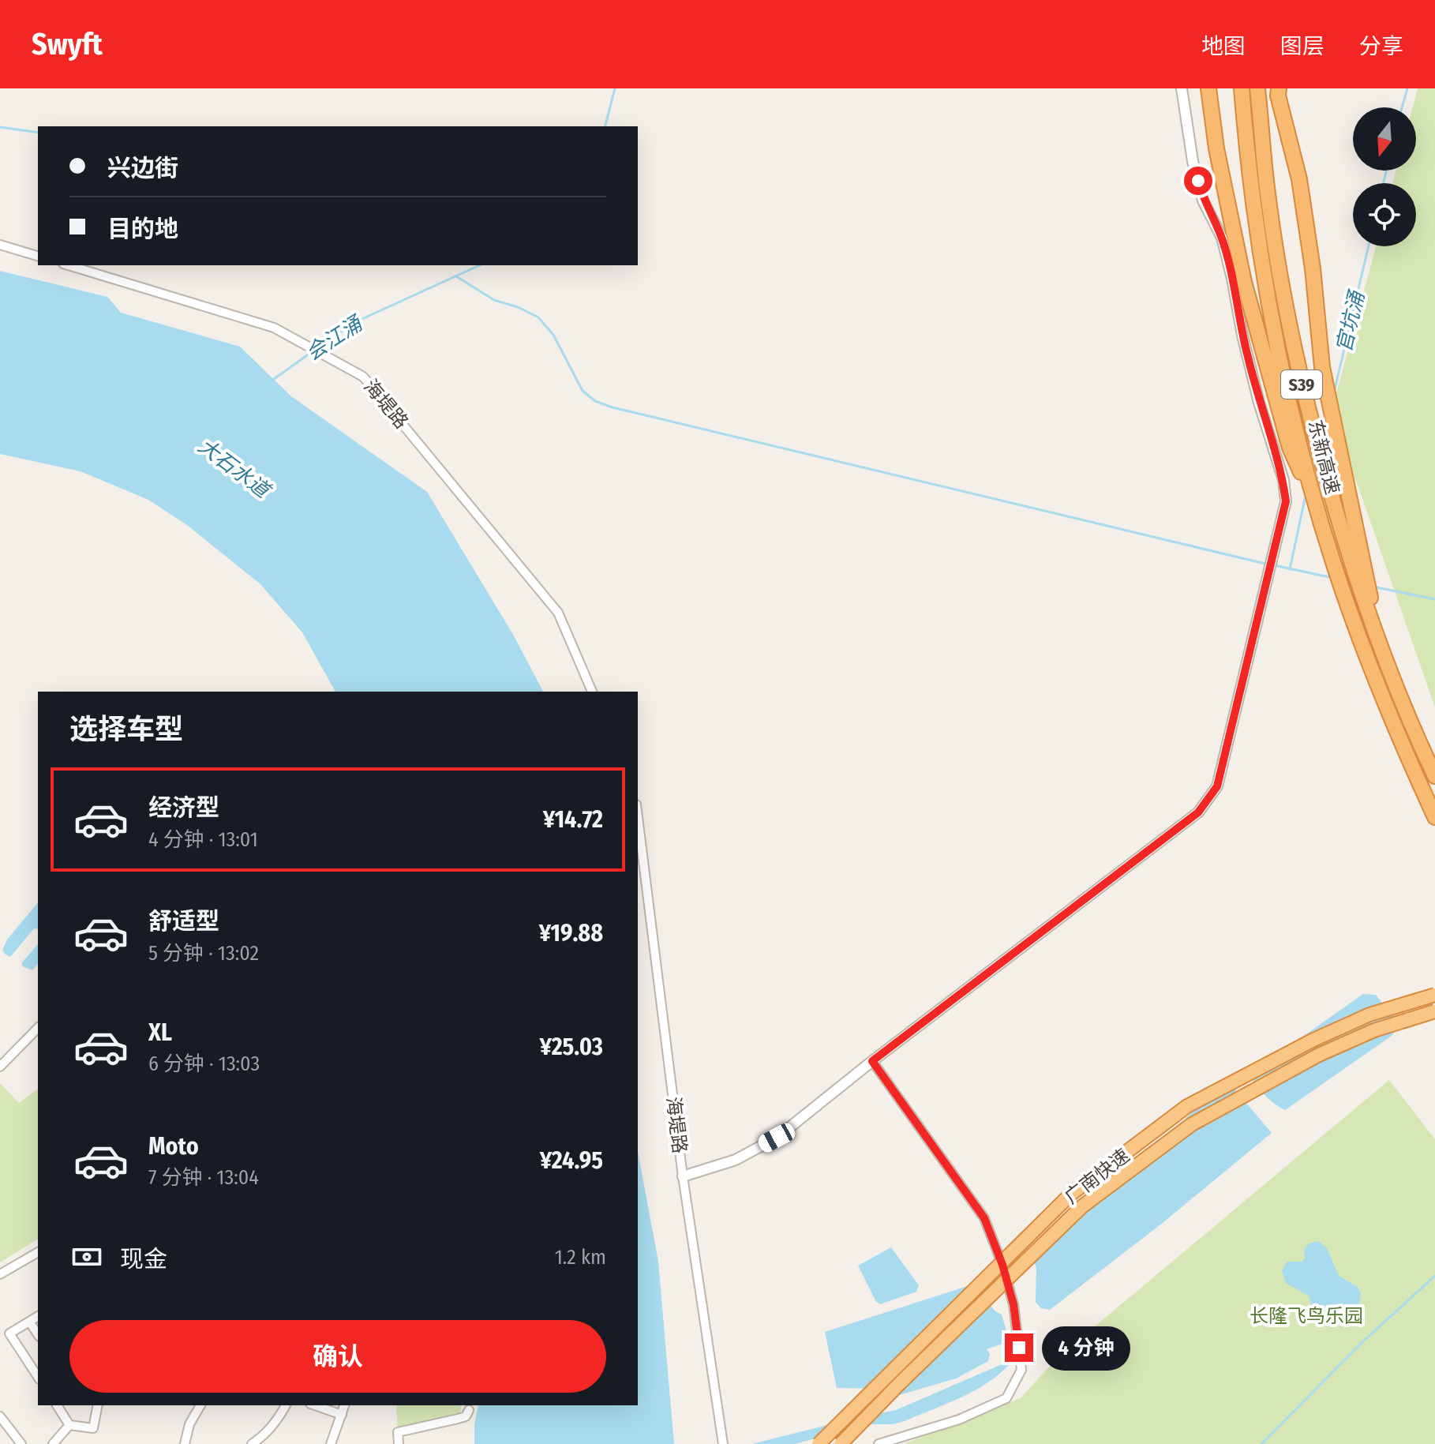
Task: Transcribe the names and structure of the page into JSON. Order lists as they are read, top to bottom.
{
  "streets": {
    "highway": ["S39", "东新高速", "广南快速"],
    "street": ["海堤路"]
  },
  "water": ["官坑涌", "会江涌", "大石水道"],
  "parks": ["长隆飞鸟乐园"],
  "north": "bottom",
  "page": {
    "header": "Swyft",
    "nav": ["地图", "图层", "分享"],
    "banner": ["兴边街", "目的地"],
    "heading": "选择车型",
    "list": [
      {
        "name": "经济型",
        "note": "4 分钟 · 13:01",
        "value": "¥14.72"
      },
      {
        "name": "舒适型",
        "note": "5 分钟 · 13:02",
        "value": "¥19.88"
      },
      {
        "name": "XL",
        "note": "6 分钟 · 13:03",
        "value": "¥25.03"
      },
      {
        "name": "Moto",
        "note": "7 分钟 · 13:04",
        "value": "¥24.95"
      }
    ],
    "pay": ["现金", "1.2 km"],
    "buttons": "确认",
    "bubble": "4 分钟"
  }
}
